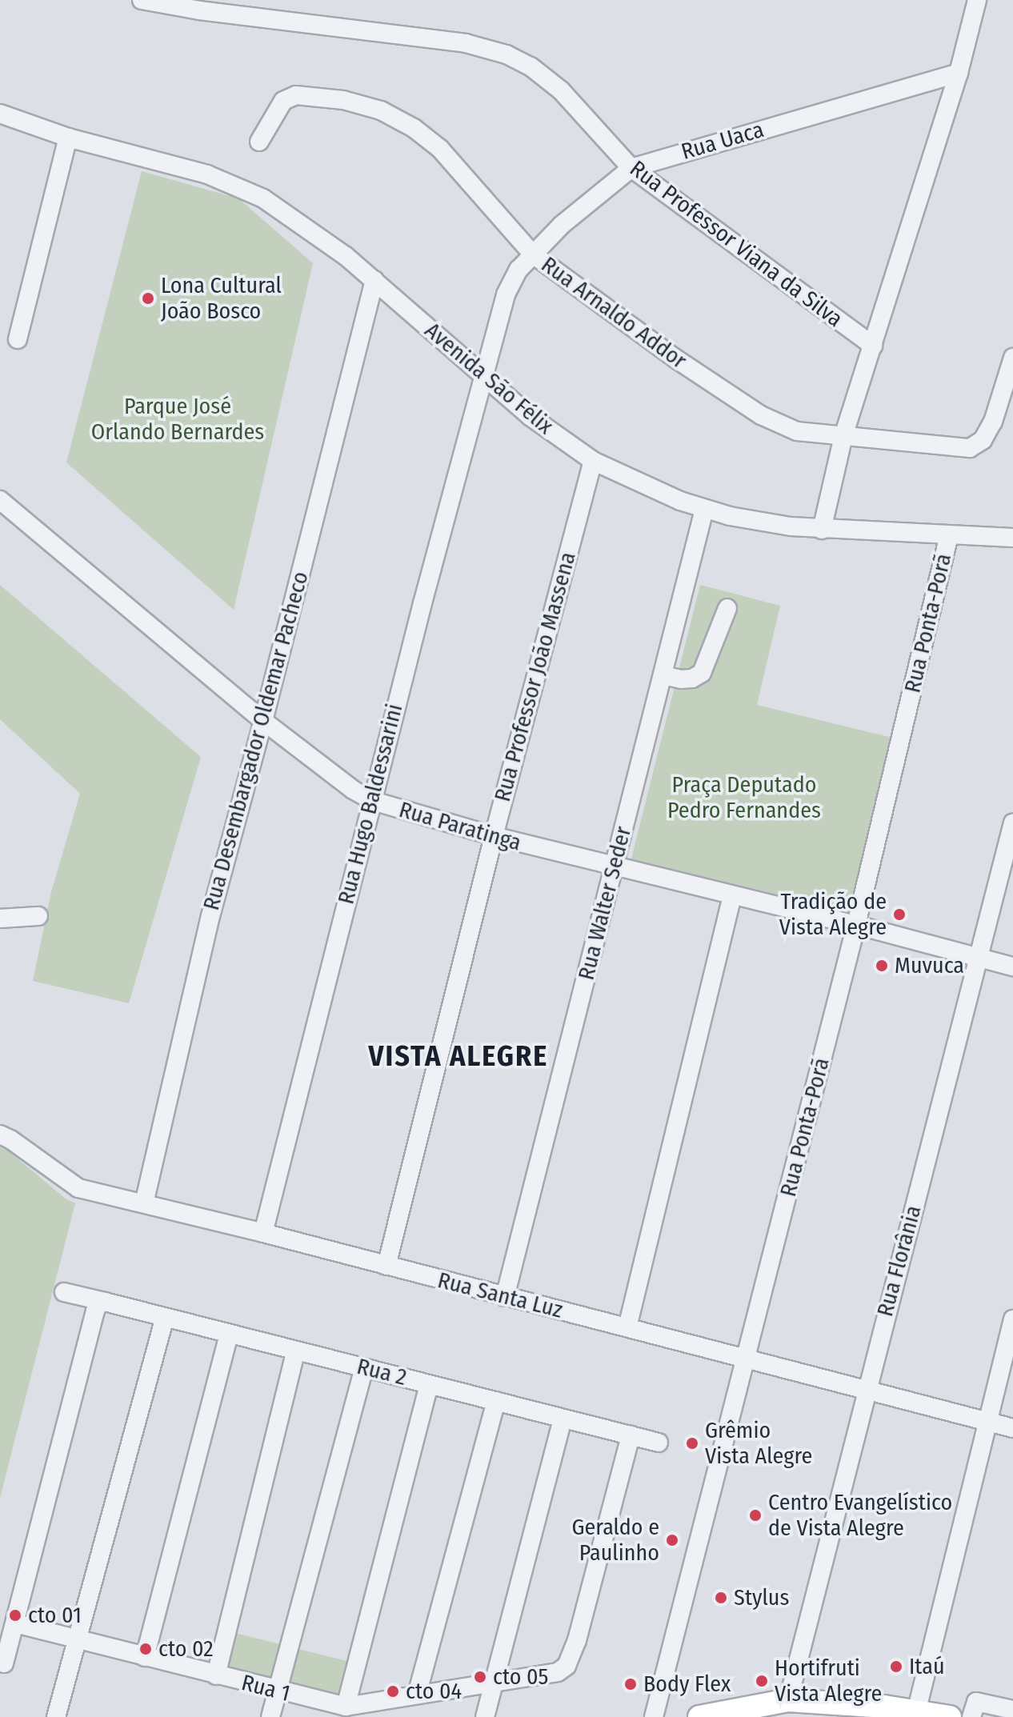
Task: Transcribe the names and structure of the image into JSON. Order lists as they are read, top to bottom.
{
  "streets": {
    "street": [
      "Rua Uaca",
      "Rua Professor Viana da Silva",
      "Rua Arnaldo Addor",
      "Avenida São Félix",
      "Rua Ponta-Porã",
      "Rua Professor João Massena",
      "Rua Desembargador Oldemar Pacheco",
      "Rua Hugo Baldessarini",
      "Rua Paratinga",
      "Rua Walter Seder",
      "Rua Florânia",
      "Rua Santa Luz",
      "Rua 2",
      "Rua 1"
    ]
  },
  "crossings": [
    ["Rua Uaca", "Rua Professor Viana da Silva"],
    ["Rua Uaca", "Rua Arnaldo Addor"],
    ["Rua Uaca", "Avenida São Félix"],
    ["Rua Uaca", "Rua Hugo Baldessarini"],
    ["Avenida São Félix", "Rua Ponta-Porã"],
    ["Avenida São Félix", "Rua Professor João Massena"],
    ["Avenida São Félix", "Rua Desembargador Oldemar Pacheco"],
    ["Avenida São Félix", "Rua Hugo Baldessarini"],
    ["Avenida São Félix", "Rua Walter Seder"],
    ["Rua Ponta-Porã", "Rua Paratinga"],
    ["Rua Ponta-Porã", "Rua Santa Luz"],
    ["Rua Professor João Massena", "Rua Paratinga"],
    ["Rua Professor João Massena", "Rua Santa Luz"],
    ["Rua Desembargador Oldemar Pacheco", "Rua Paratinga"],
    ["Rua Desembargador Oldemar Pacheco", "Rua Santa Luz"],
    ["Rua Hugo Baldessarini", "Rua Paratinga"],
    ["Rua Hugo Baldessarini", "Rua Santa Luz"],
    ["Rua Paratinga", "Rua Walter Seder"],
    ["Rua Paratinga", "Rua Florânia"],
    ["Rua Walter Seder", "Rua Santa Luz"],
    ["Rua Florânia", "Rua Santa Luz"],
    ["Rua 2", "Rua 1"]
  ],
  "districts": ["VISTA ALEGRE"],
  "parks": ["Parque José Orlando Bernardes", "Praça Deputado Pedro Fernandes"],
  "places": [
    "Lona Cultural João Bosco",
    "Tradição de Vista Alegre",
    "Muvuca",
    "Grêmio Vista Alegre",
    "Centro Evangelístico de Vista Alegre",
    "Geraldo e Paulinho",
    "Stylus",
    "cto 01",
    "cto 02",
    "Itaú",
    "cto 05",
    "Hortifruti Vista Alegre",
    "Body Flex",
    "cto 04"
  ]
}
